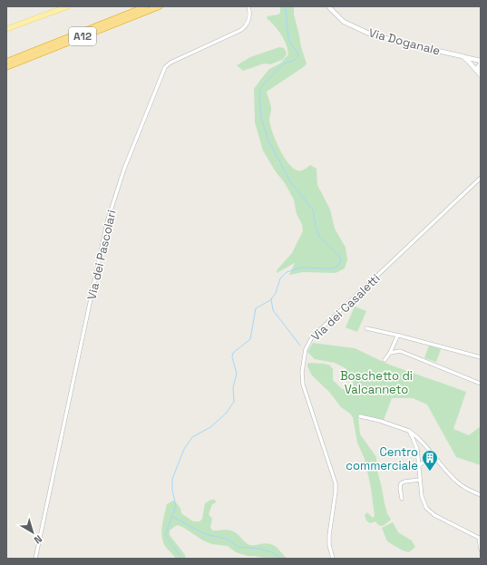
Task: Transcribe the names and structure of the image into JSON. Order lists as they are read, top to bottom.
{
  "streets": {
    "highway": ["A12"],
    "main road": ["Via Doganale"],
    "street": ["Via dei Pascolari", "Via dei Casaletti"]
  },
  "parks": ["Boschetto di Valcanneto"],
  "places": {
    "building": ["Centro commerciale"]
  },
  "north": "bottom right"
}
